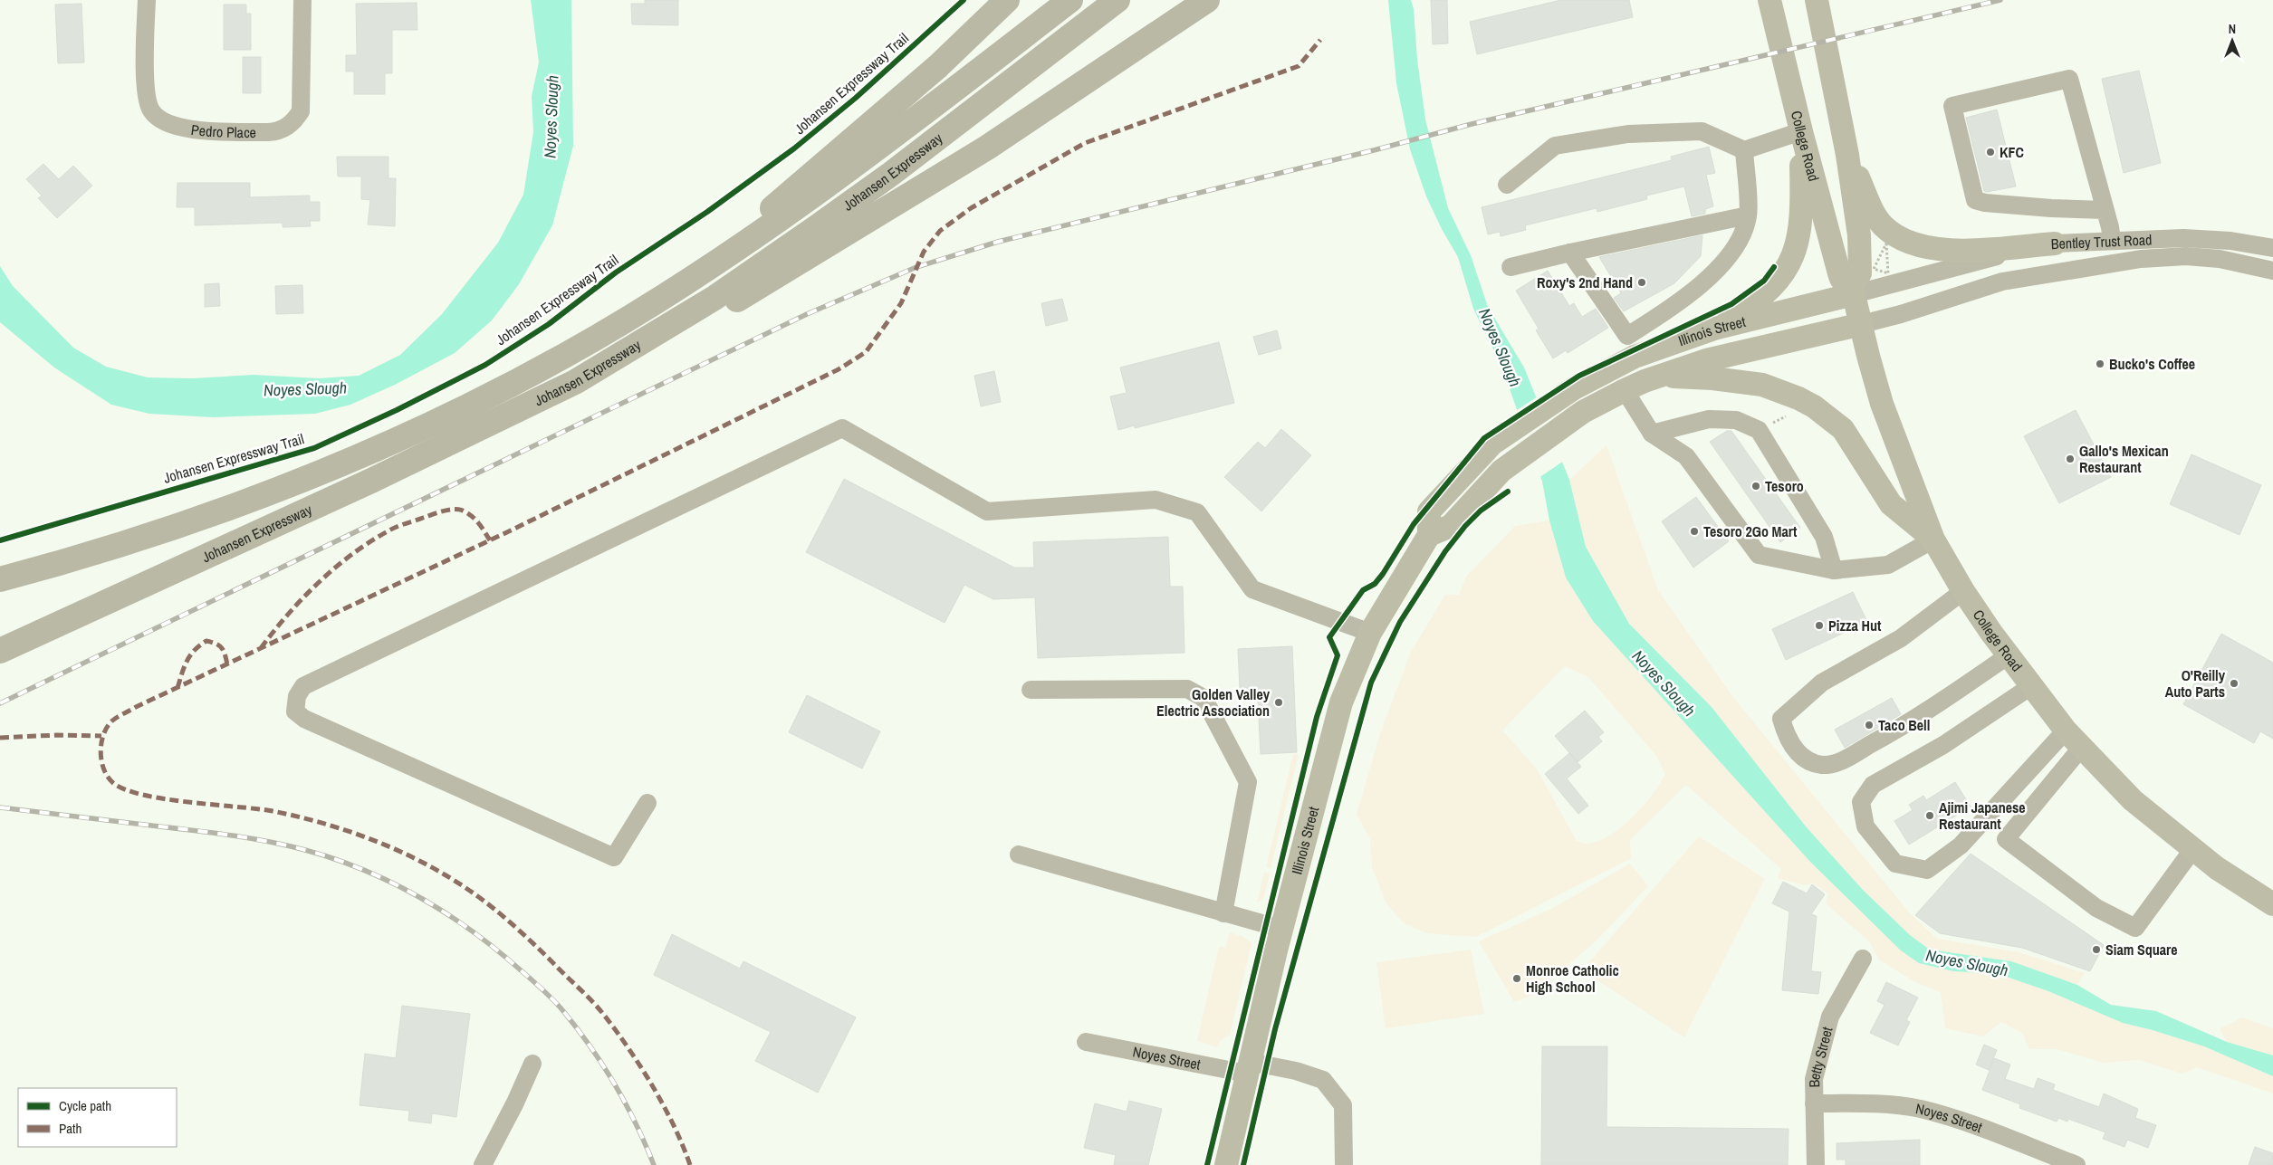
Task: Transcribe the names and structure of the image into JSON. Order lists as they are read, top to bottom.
{
  "streets": {
    "highway": ["Johansen Expressway"],
    "main road": ["College Road", "Illinois Street"],
    "street": [
      "Pedro Place",
      "Bentley Trust Road",
      "Betty Street",
      "Noyes Street"
    ],
    "cycle path": ["Johansen Expressway Trail"]
  },
  "crossings": [
    ["College Road", "Bentley Trust Road"],
    ["College Road", "Illinois Street"],
    ["Bentley Trust Road", "Illinois Street"],
    ["Illinois Street", "Noyes Street"],
    ["Betty Street", "Noyes Street"]
  ],
  "water": ["Noyes Slough"],
  "places": [
    "KFC",
    "Roxy's 2nd Hand",
    "Bucko's Coffee",
    "Gallo's Mexican Restaurant",
    "Tesoro",
    "Tesoro 2Go Mart",
    "Pizza Hut",
    "O'Reilly Auto Parts",
    "Golden Valley Electric Association",
    "Taco Bell",
    "Ajimi Japanese Restaurant",
    "Siam Square",
    "Monroe Catholic High School"
  ],
  "legend": ["Cycle path", "Path"],
  "north": "top"
}
